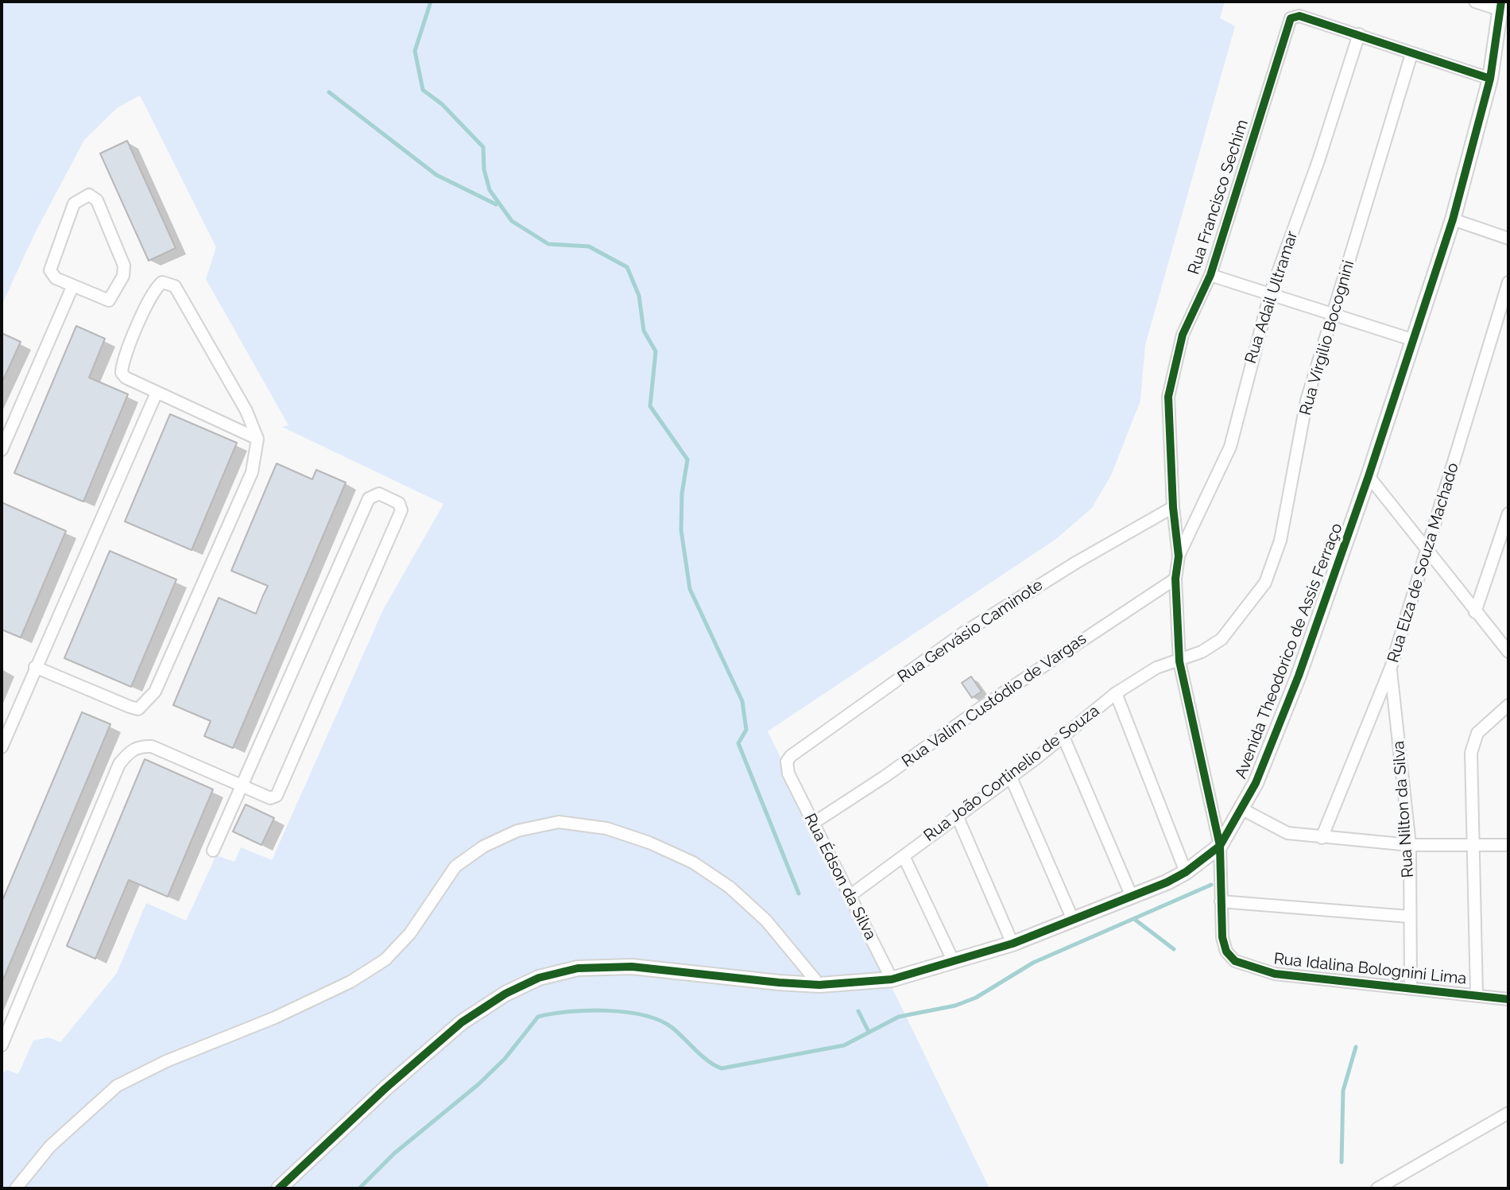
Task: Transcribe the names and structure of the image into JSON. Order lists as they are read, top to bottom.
{
  "streets": {
    "street": [
      "Rua Francisco Sechim",
      "Rua Adail Ultramar",
      "Rua Vírgilio Bocognini",
      "Rua Elza de Souza Machado",
      "Rua Gervásio Caminote",
      "Avenida Theodorico de Assis Ferraço",
      "Rua Valim Custódio de Vargas",
      "Rua João Cortinelio de Souza",
      "Rua Nilton da Silva",
      "Rua Édson da Silva",
      "Rua Idalina Bolognini Lima"
    ]
  },
  "crossings": [
    ["Rua Francisco Sechim", "Rua Adail Ultramar"],
    ["Rua Francisco Sechim", "Rua Gervásio Caminote"],
    ["Rua Francisco Sechim", "Rua Idalina Bolognini Lima"],
    ["Rua Adail Ultramar", "Rua Idalina Bolognini Lima"],
    ["Rua Vírgilio Bocognini", "Rua João Cortinelio de Souza"],
    ["Rua Vírgilio Bocognini", "Rua Idalina Bolognini Lima"],
    ["Rua Elza de Souza Machado", "Rua Nilton da Silva"],
    ["Rua Gervásio Caminote", "Rua Édson da Silva"],
    ["Avenida Theodorico de Assis Ferraço", "Rua Édson da Silva"],
    ["Avenida Theodorico de Assis Ferraço", "Rua Idalina Bolognini Lima"],
    ["Rua Valim Custódio de Vargas", "Rua Édson da Silva"],
    ["Rua Valim Custódio de Vargas", "Rua Idalina Bolognini Lima"],
    ["Rua João Cortinelio de Souza", "Rua Édson da Silva"],
    ["Rua João Cortinelio de Souza", "Rua Idalina Bolognini Lima"],
    ["Rua Nilton da Silva", "Rua Idalina Bolognini Lima"]
  ]
}
